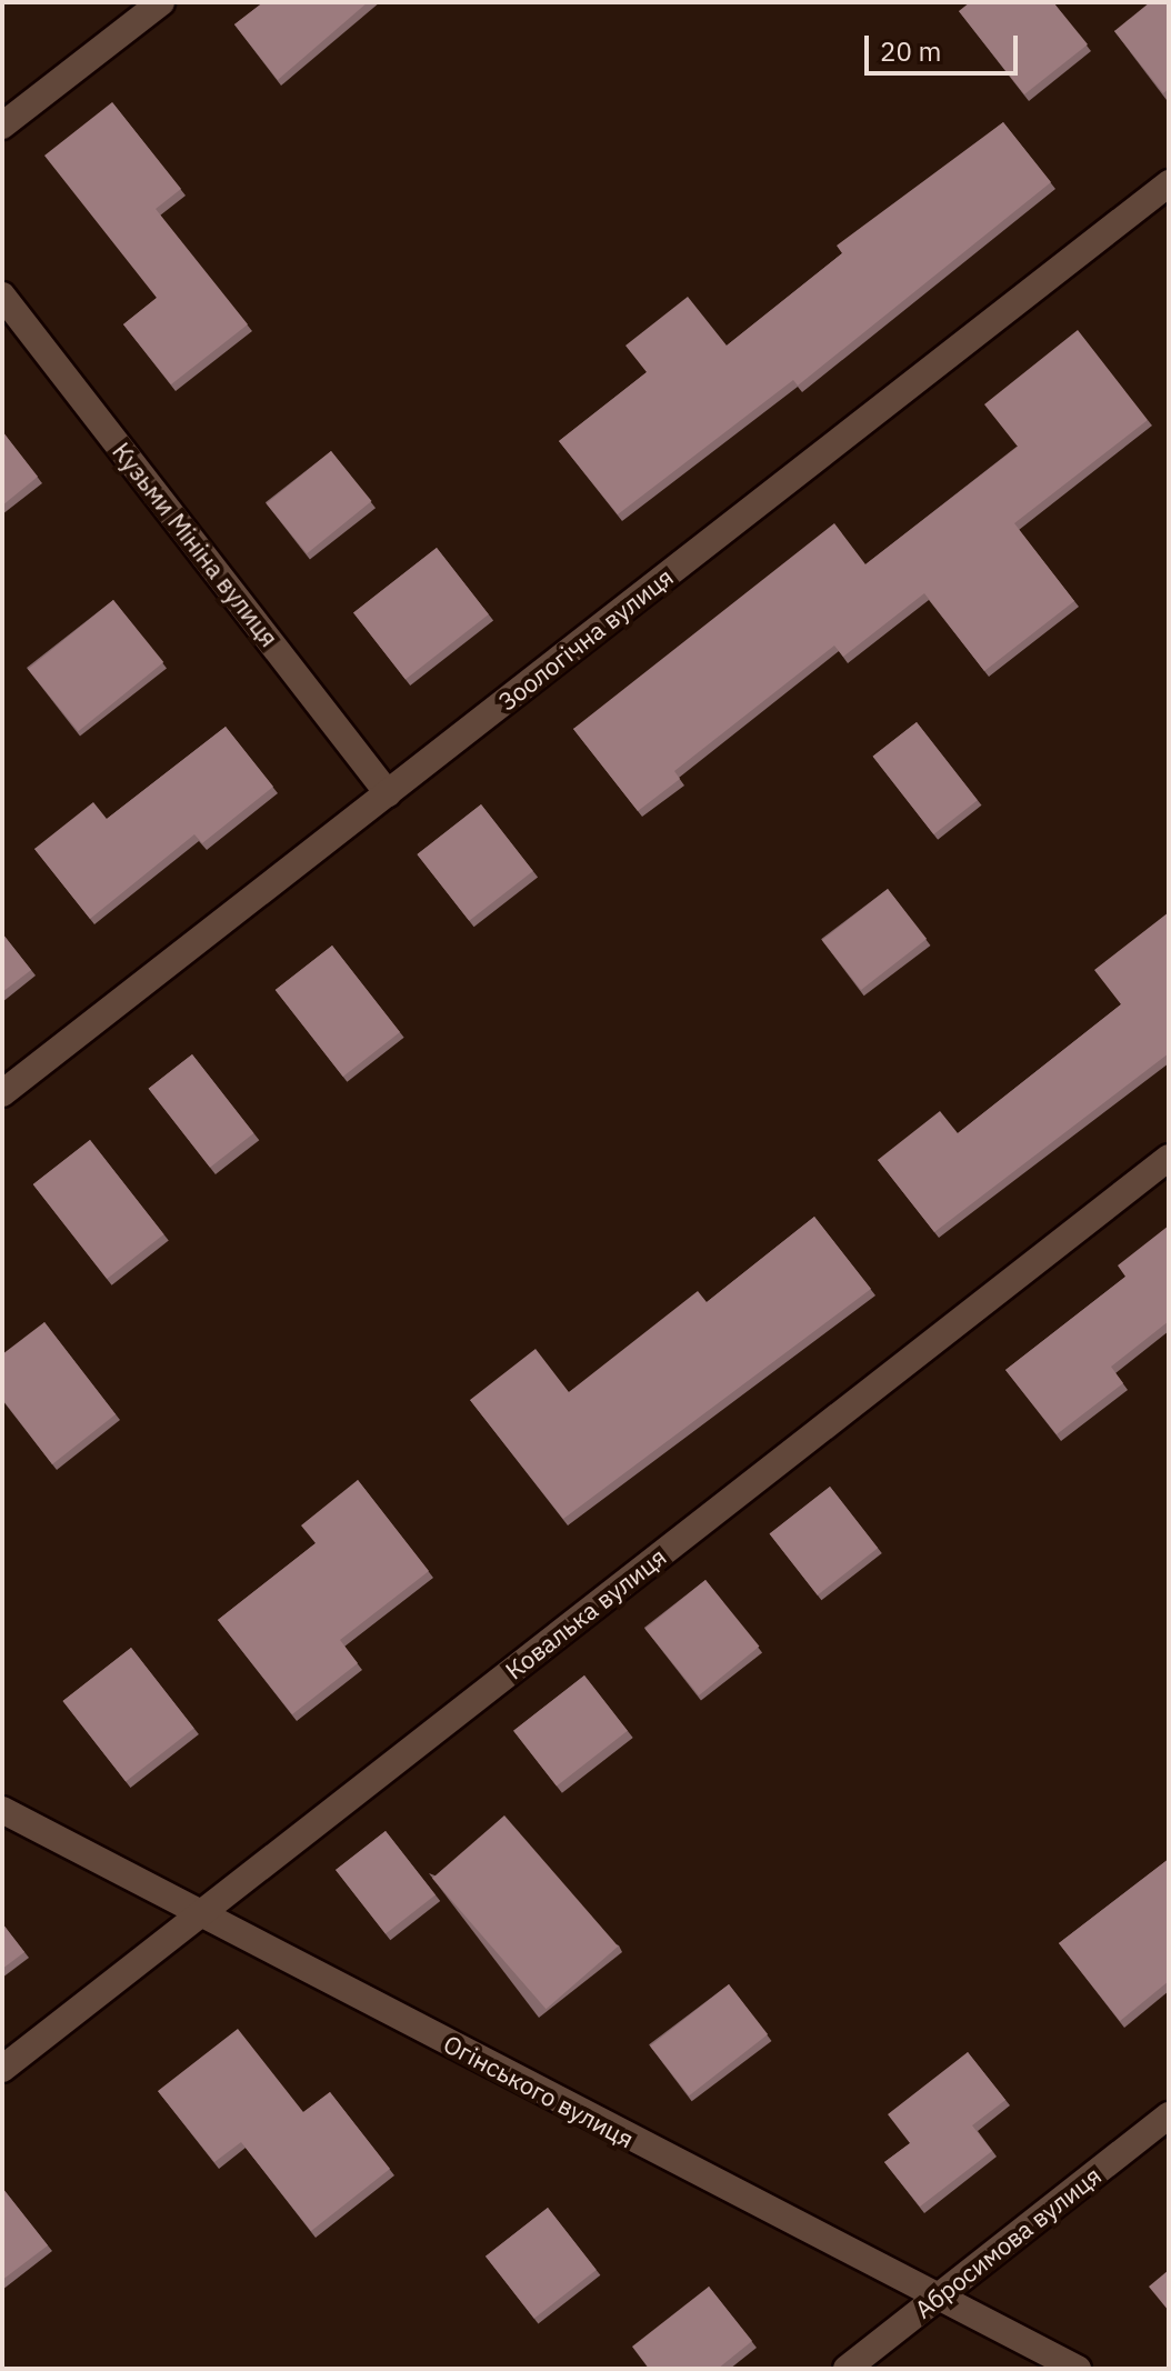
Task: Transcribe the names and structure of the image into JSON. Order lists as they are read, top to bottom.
{
  "streets": {
    "street": [
      "Кузьми Мініна вулиця",
      "Зоологічна вулиця",
      "Ковалька вулиця",
      "Огінського вулиця",
      "Абросимова вулиця"
    ]
  },
  "crossings": [
    ["Кузьми Мініна вулиця", "Зоологічна вулиця"],
    ["Ковалька вулиця", "Огінського вулиця"],
    ["Огінського вулиця", "Абросимова вулиця"]
  ],
  "scale_bar": "20 m"
}
